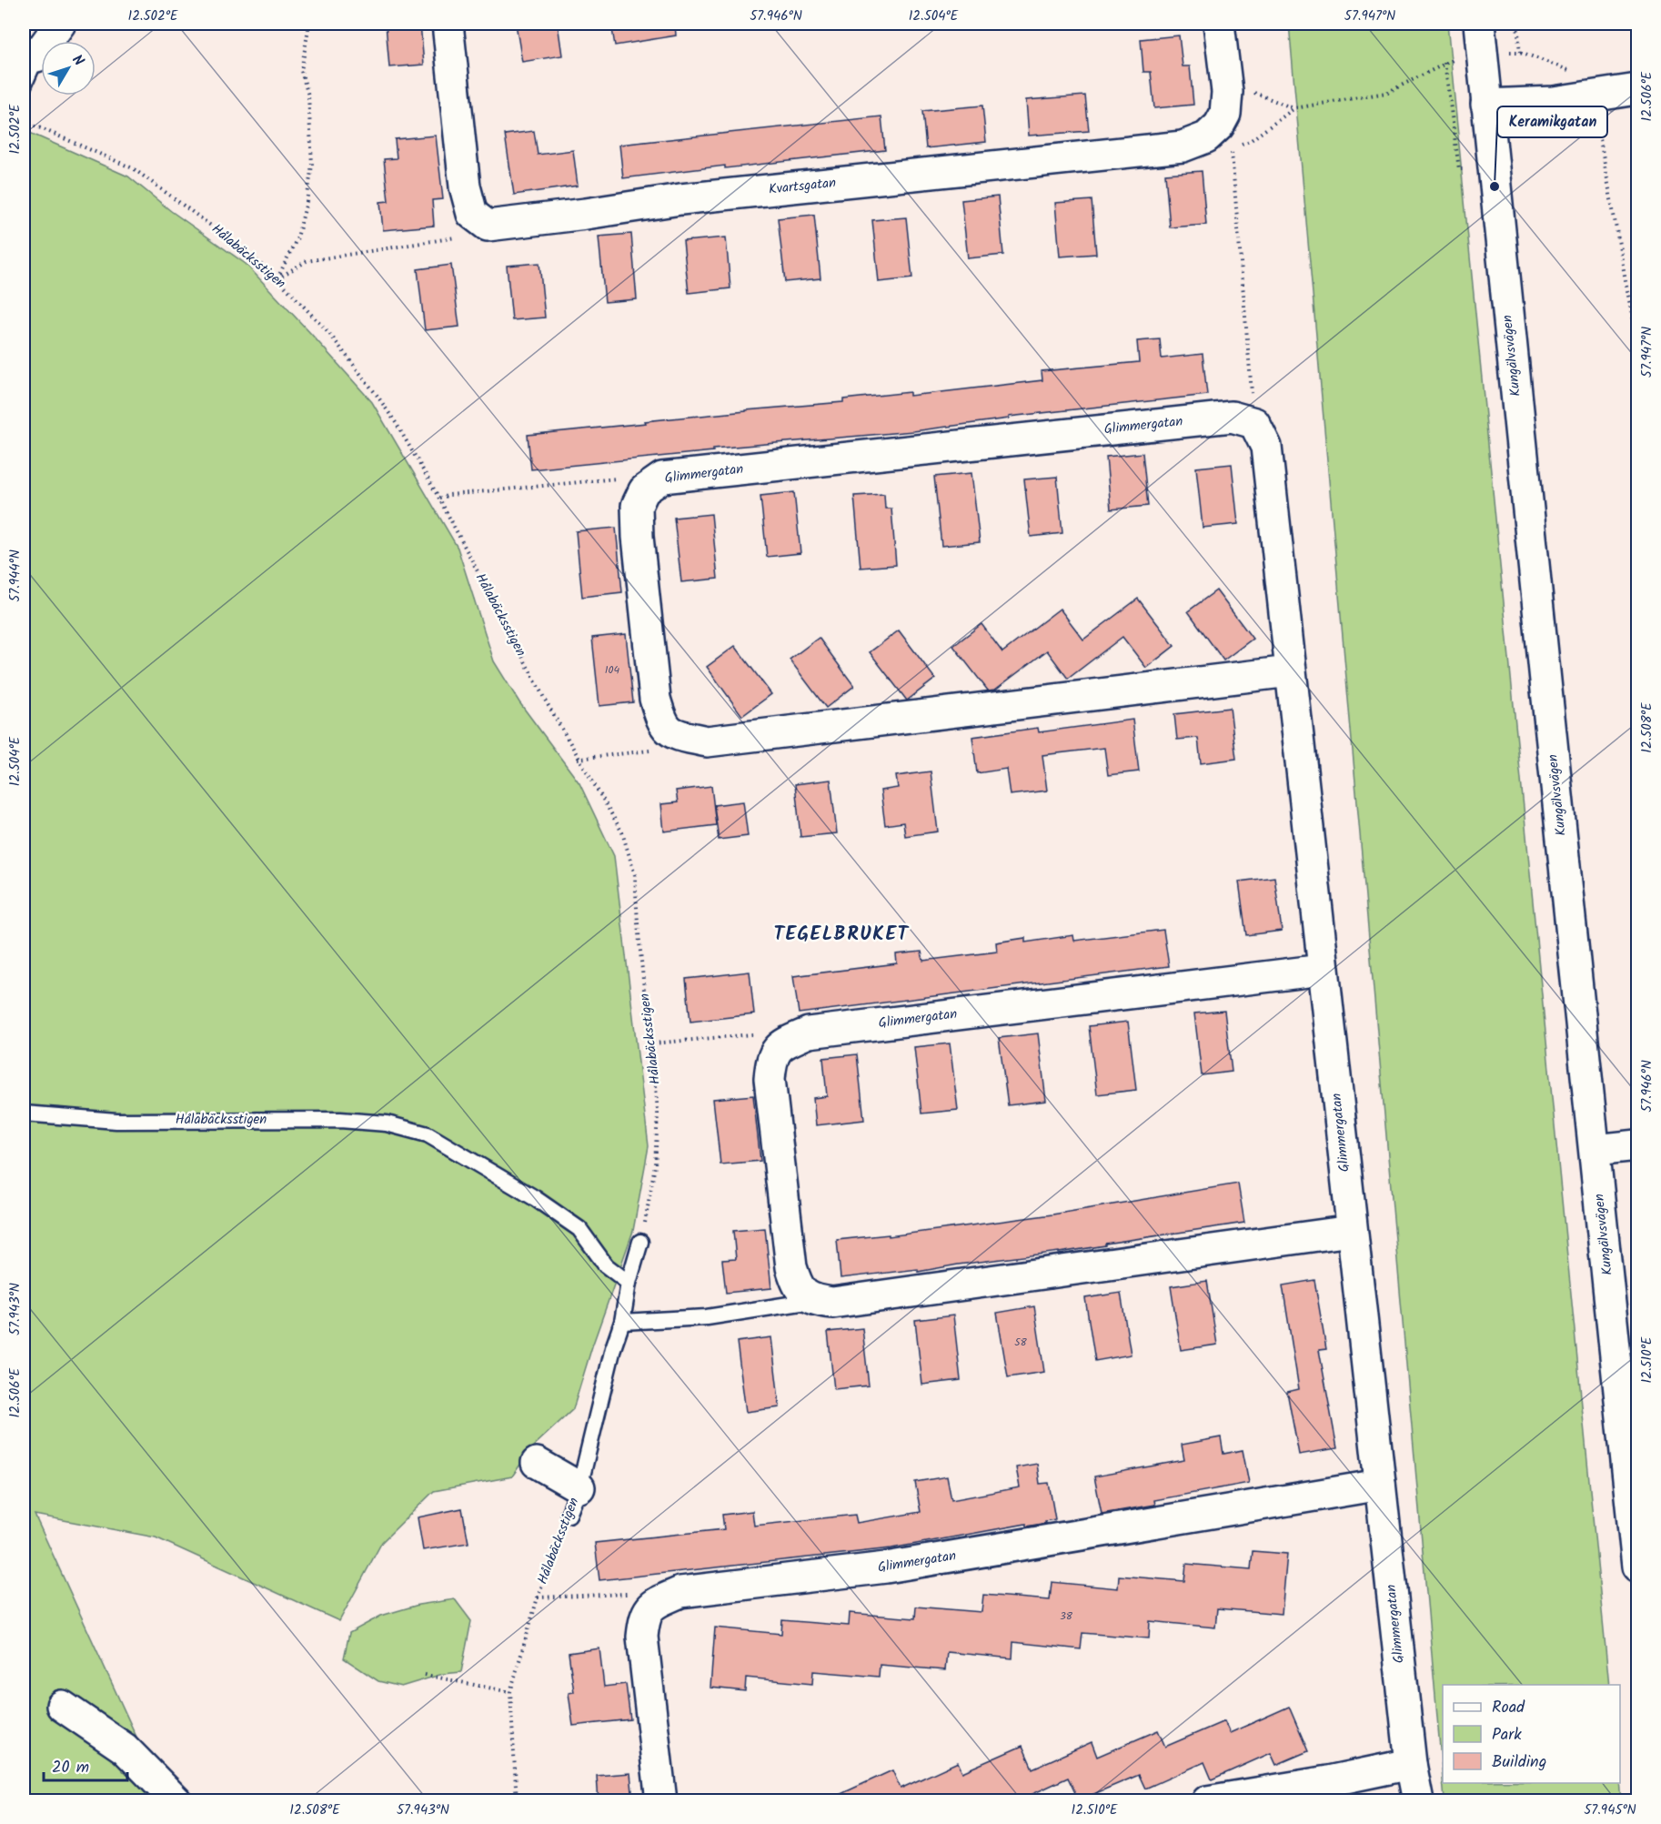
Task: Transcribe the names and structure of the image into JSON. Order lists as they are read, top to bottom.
{
  "streets": {
    "street": ["Kvartsgatan", "Kungälvsvägen", "Glimmergatan"],
    "lane": ["Hålabäcksstigen"]
  },
  "districts": ["TEGELBRUKET"],
  "places": ["Keramikgatan"],
  "house_numbers": ["104", "58", "38"],
  "legend": ["Road", "Park", "Building"],
  "scale_bar": "20 m",
  "north": "top right",
  "coordinates": [
    "12.502°E",
    "57.946°N",
    "12.504°E",
    "57.947°N",
    "12.506°E",
    "57.944°N",
    "12.508°E",
    "57.943°N",
    "12.510°E",
    "57.945°N"
  ]
}
